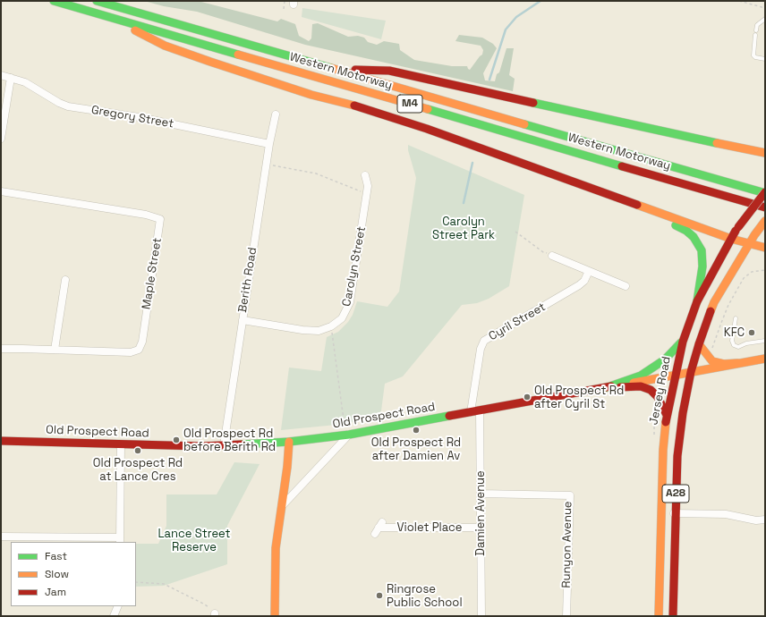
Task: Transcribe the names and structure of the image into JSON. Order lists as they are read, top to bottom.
{
  "streets": {
    "main road": [
      "Western Motorway",
      "M4",
      "Jersey Road",
      "Old Prospect Road",
      "A28"
    ],
    "street": [
      "Gregory Street",
      "Carolyn Street",
      "Maple Street",
      "Berith Road",
      "Cyril Street",
      "Damien Avenue",
      "Violet Place",
      "Runyon Avenue"
    ]
  },
  "crossings": [
    ["Western Motorway", "Jersey Road"],
    ["Gregory Street", "Berith Road"],
    ["Carolyn Street", "Berith Road"],
    ["Berith Road", "Old Prospect Road"],
    ["Cyril Street", "Old Prospect Road"],
    ["Jersey Road", "Old Prospect Road"],
    ["Old Prospect Road", "A28"],
    ["Old Prospect Road", "Damien Avenue"],
    ["Damien Avenue", "Violet Place"],
    ["Damien Avenue", "Runyon Avenue"]
  ],
  "parks": ["Carolyn Street Park", "Lance Street Reserve"],
  "places": [
    "KFC",
    "Old Prospect Rd after Cyril St",
    "Old Prospect Rd after Damien Av",
    "Old Prospect Rd before Berith Rd",
    "Old Prospect Rd at Lance Cres",
    "Ringrose Public School"
  ],
  "legend": ["Fast", "Slow", "Jam"]
}
